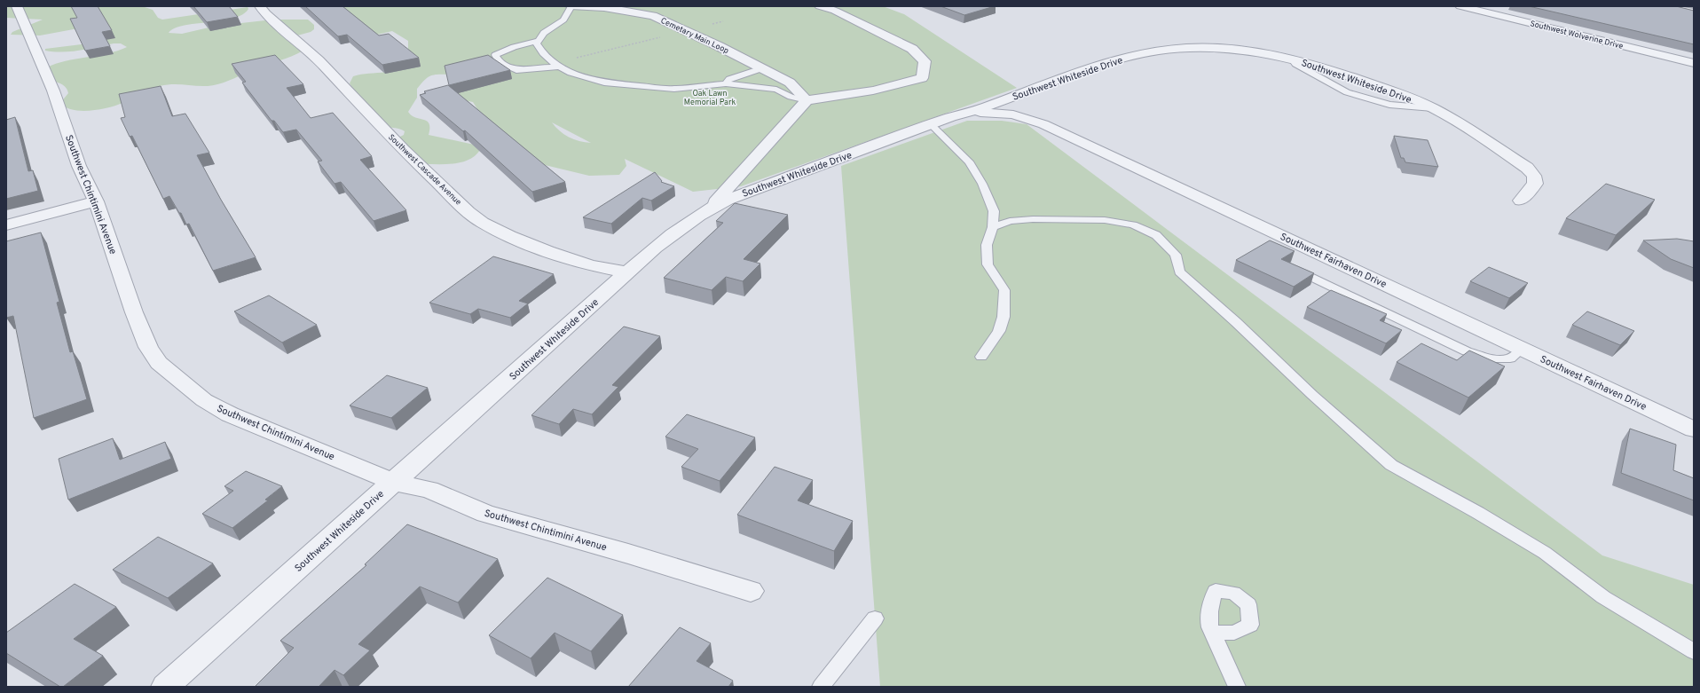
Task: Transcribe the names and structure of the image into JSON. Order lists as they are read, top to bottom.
{
  "streets": {
    "street": [
      "Southwest Wolverine Drive",
      "Cemetary Main Loop",
      "Southwest Whiteside Drive",
      "Southwest Cascade Avenue",
      "Southwest Chintimini Avenue",
      "Southwest Fairhaven Drive"
    ]
  },
  "crossings": [
    ["Southwest Whiteside Drive", "Southwest Cascade Avenue"],
    ["Southwest Whiteside Drive", "Southwest Chintimini Avenue"],
    ["Southwest Whiteside Drive", "Southwest Fairhaven Drive"]
  ],
  "parks": ["Oak Lawn Memorial Park"]
}
